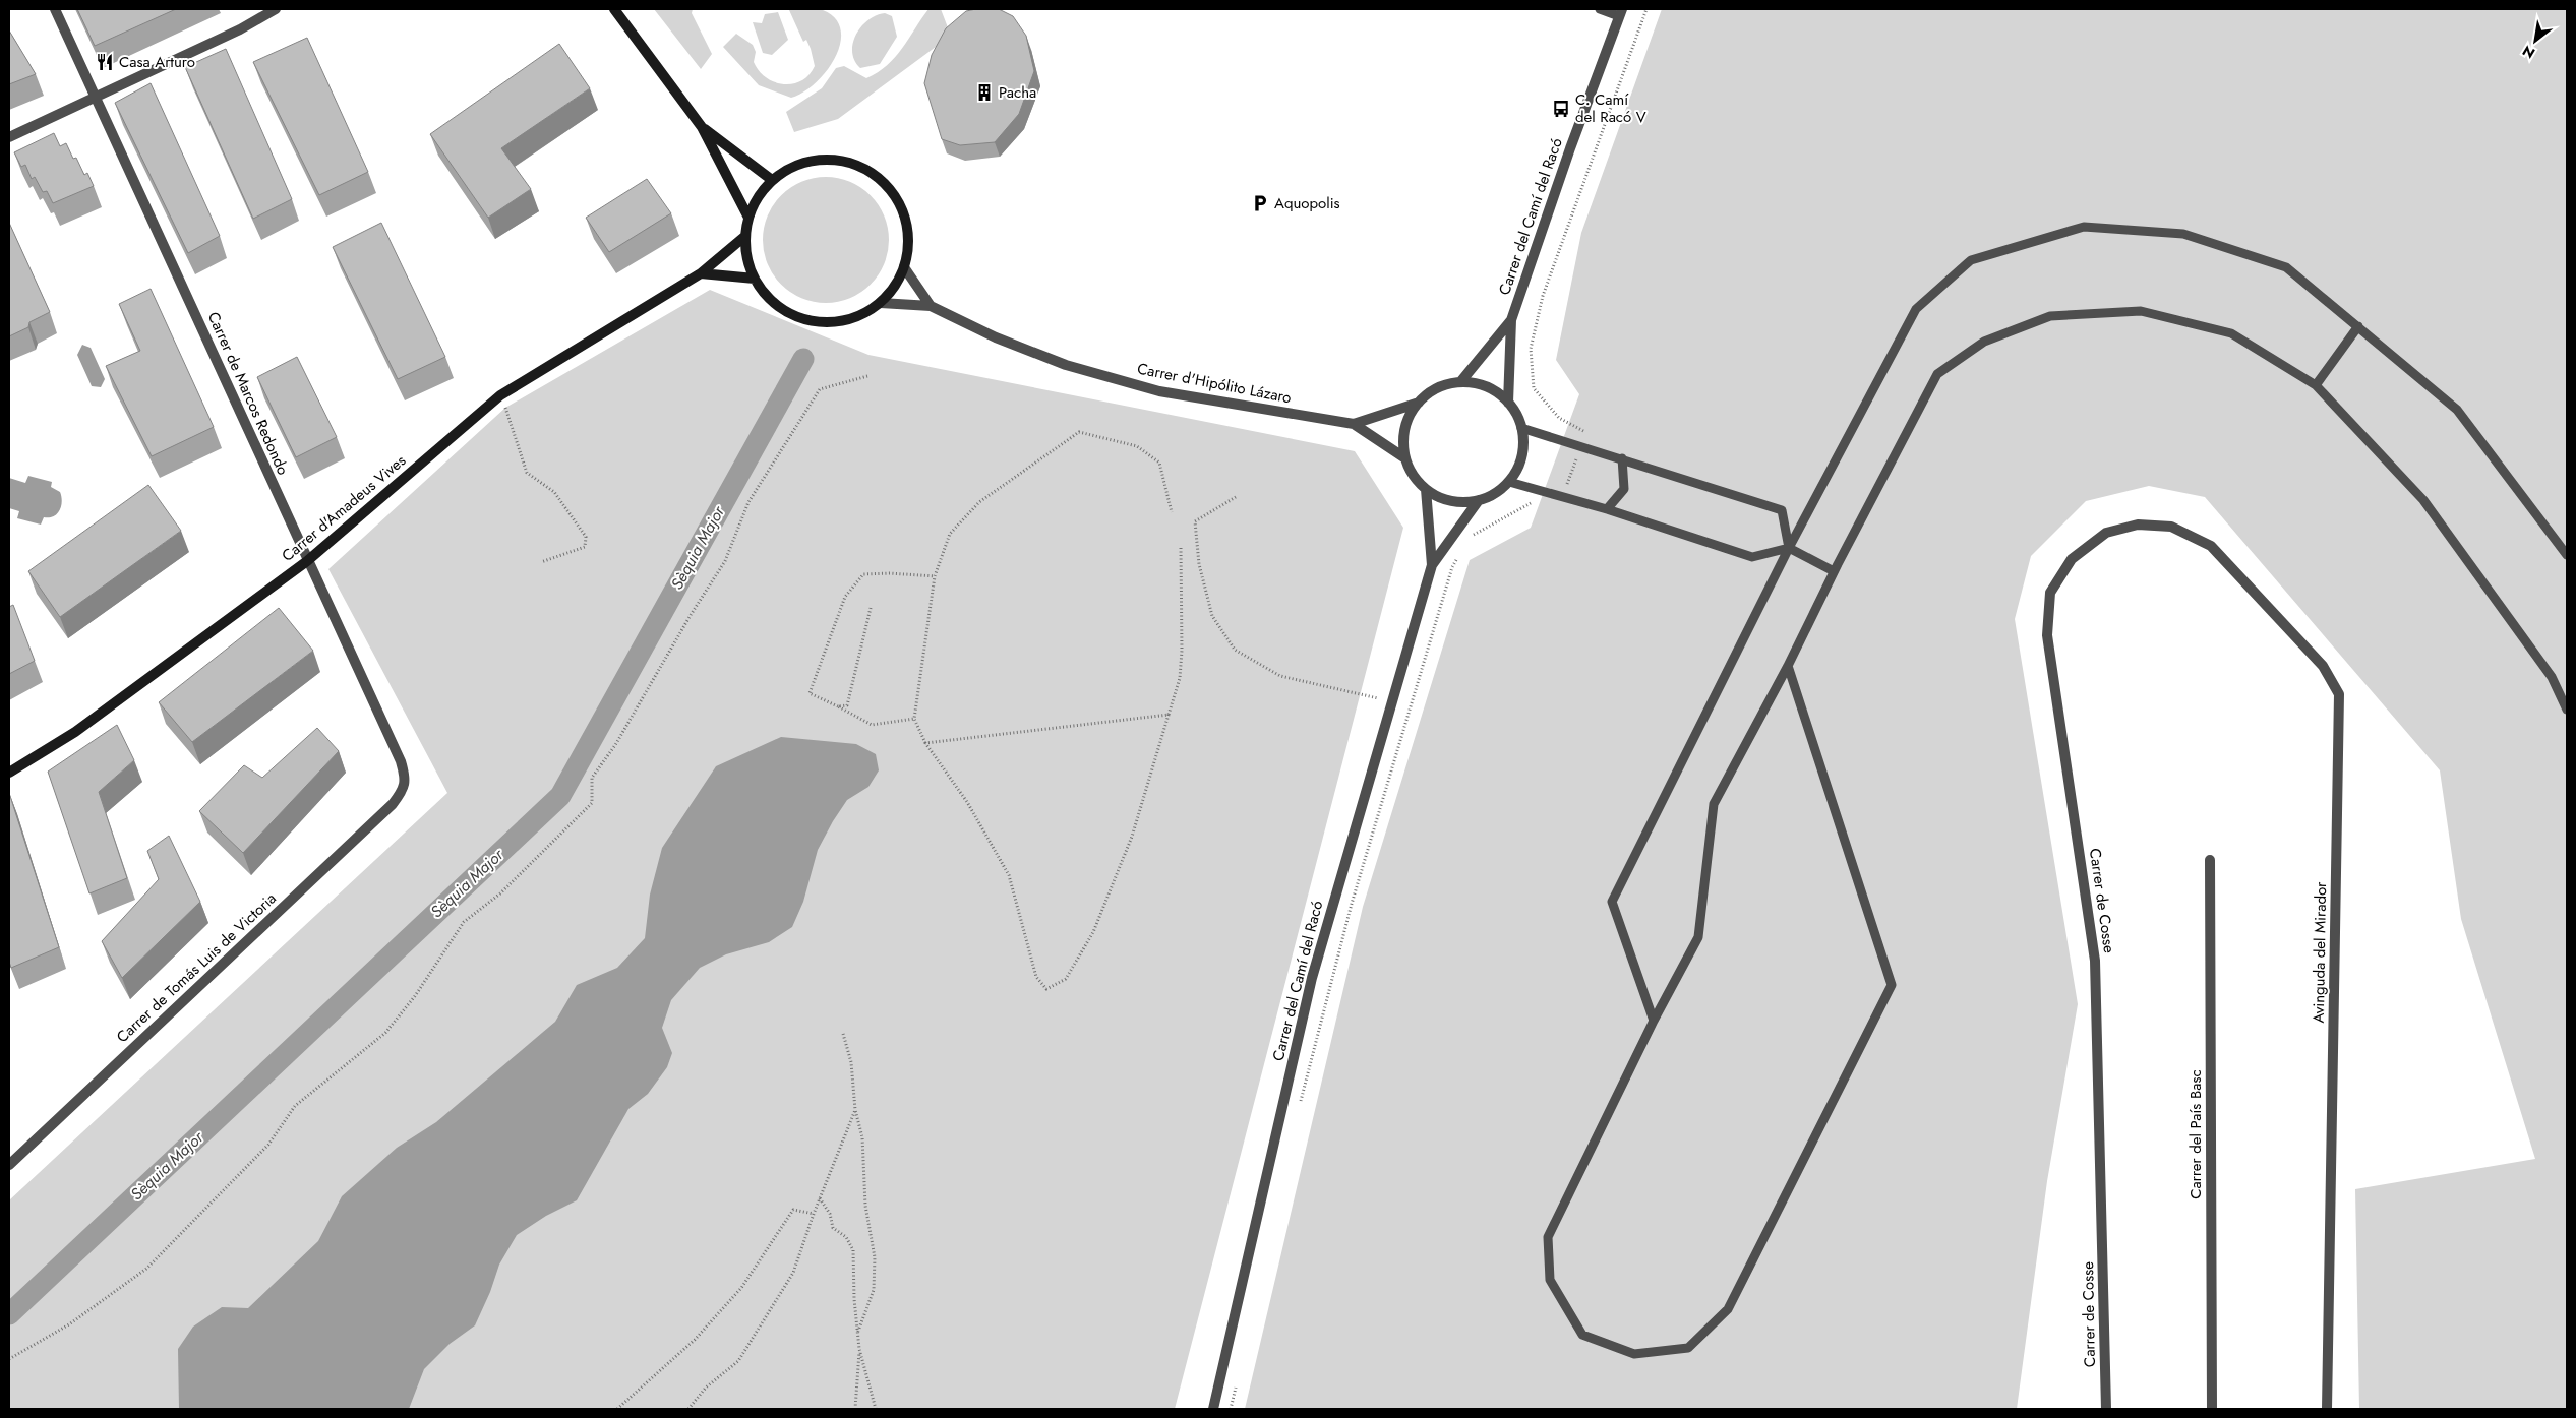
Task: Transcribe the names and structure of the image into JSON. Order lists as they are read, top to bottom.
{
  "streets": {
    "street": [
      "Carrer del Camí del Racó",
      "Carrer d'Hipólito Lázaro",
      "Carrer de Marcos Redondo",
      "Carrer d'Amadeus Vives",
      "Carrer de Cosse",
      "Avinguda del Mirador",
      "Carrer de Tomás Luis de Victoria",
      "Carrer del País Basc"
    ]
  },
  "crossings": [
    ["Carrer del Camí del Racó", "Carrer d'Hipólito Lázaro"],
    ["Carrer d'Hipólito Lázaro", "Carrer d'Amadeus Vives"],
    ["Carrer de Marcos Redondo", "Carrer d'Amadeus Vives"],
    ["Carrer de Marcos Redondo", "Carrer de Tomás Luis de Victoria"],
    ["Carrer de Cosse", "Avinguda del Mirador"]
  ],
  "water": ["Sèquia Major"],
  "places": {
    "restaurant": ["Casa Arturo"],
    "building": ["Pacha"],
    "bus stop": ["C. Camí del Racó V"],
    "parking": ["Aquopolis"]
  },
  "north": "bottom left"
}
